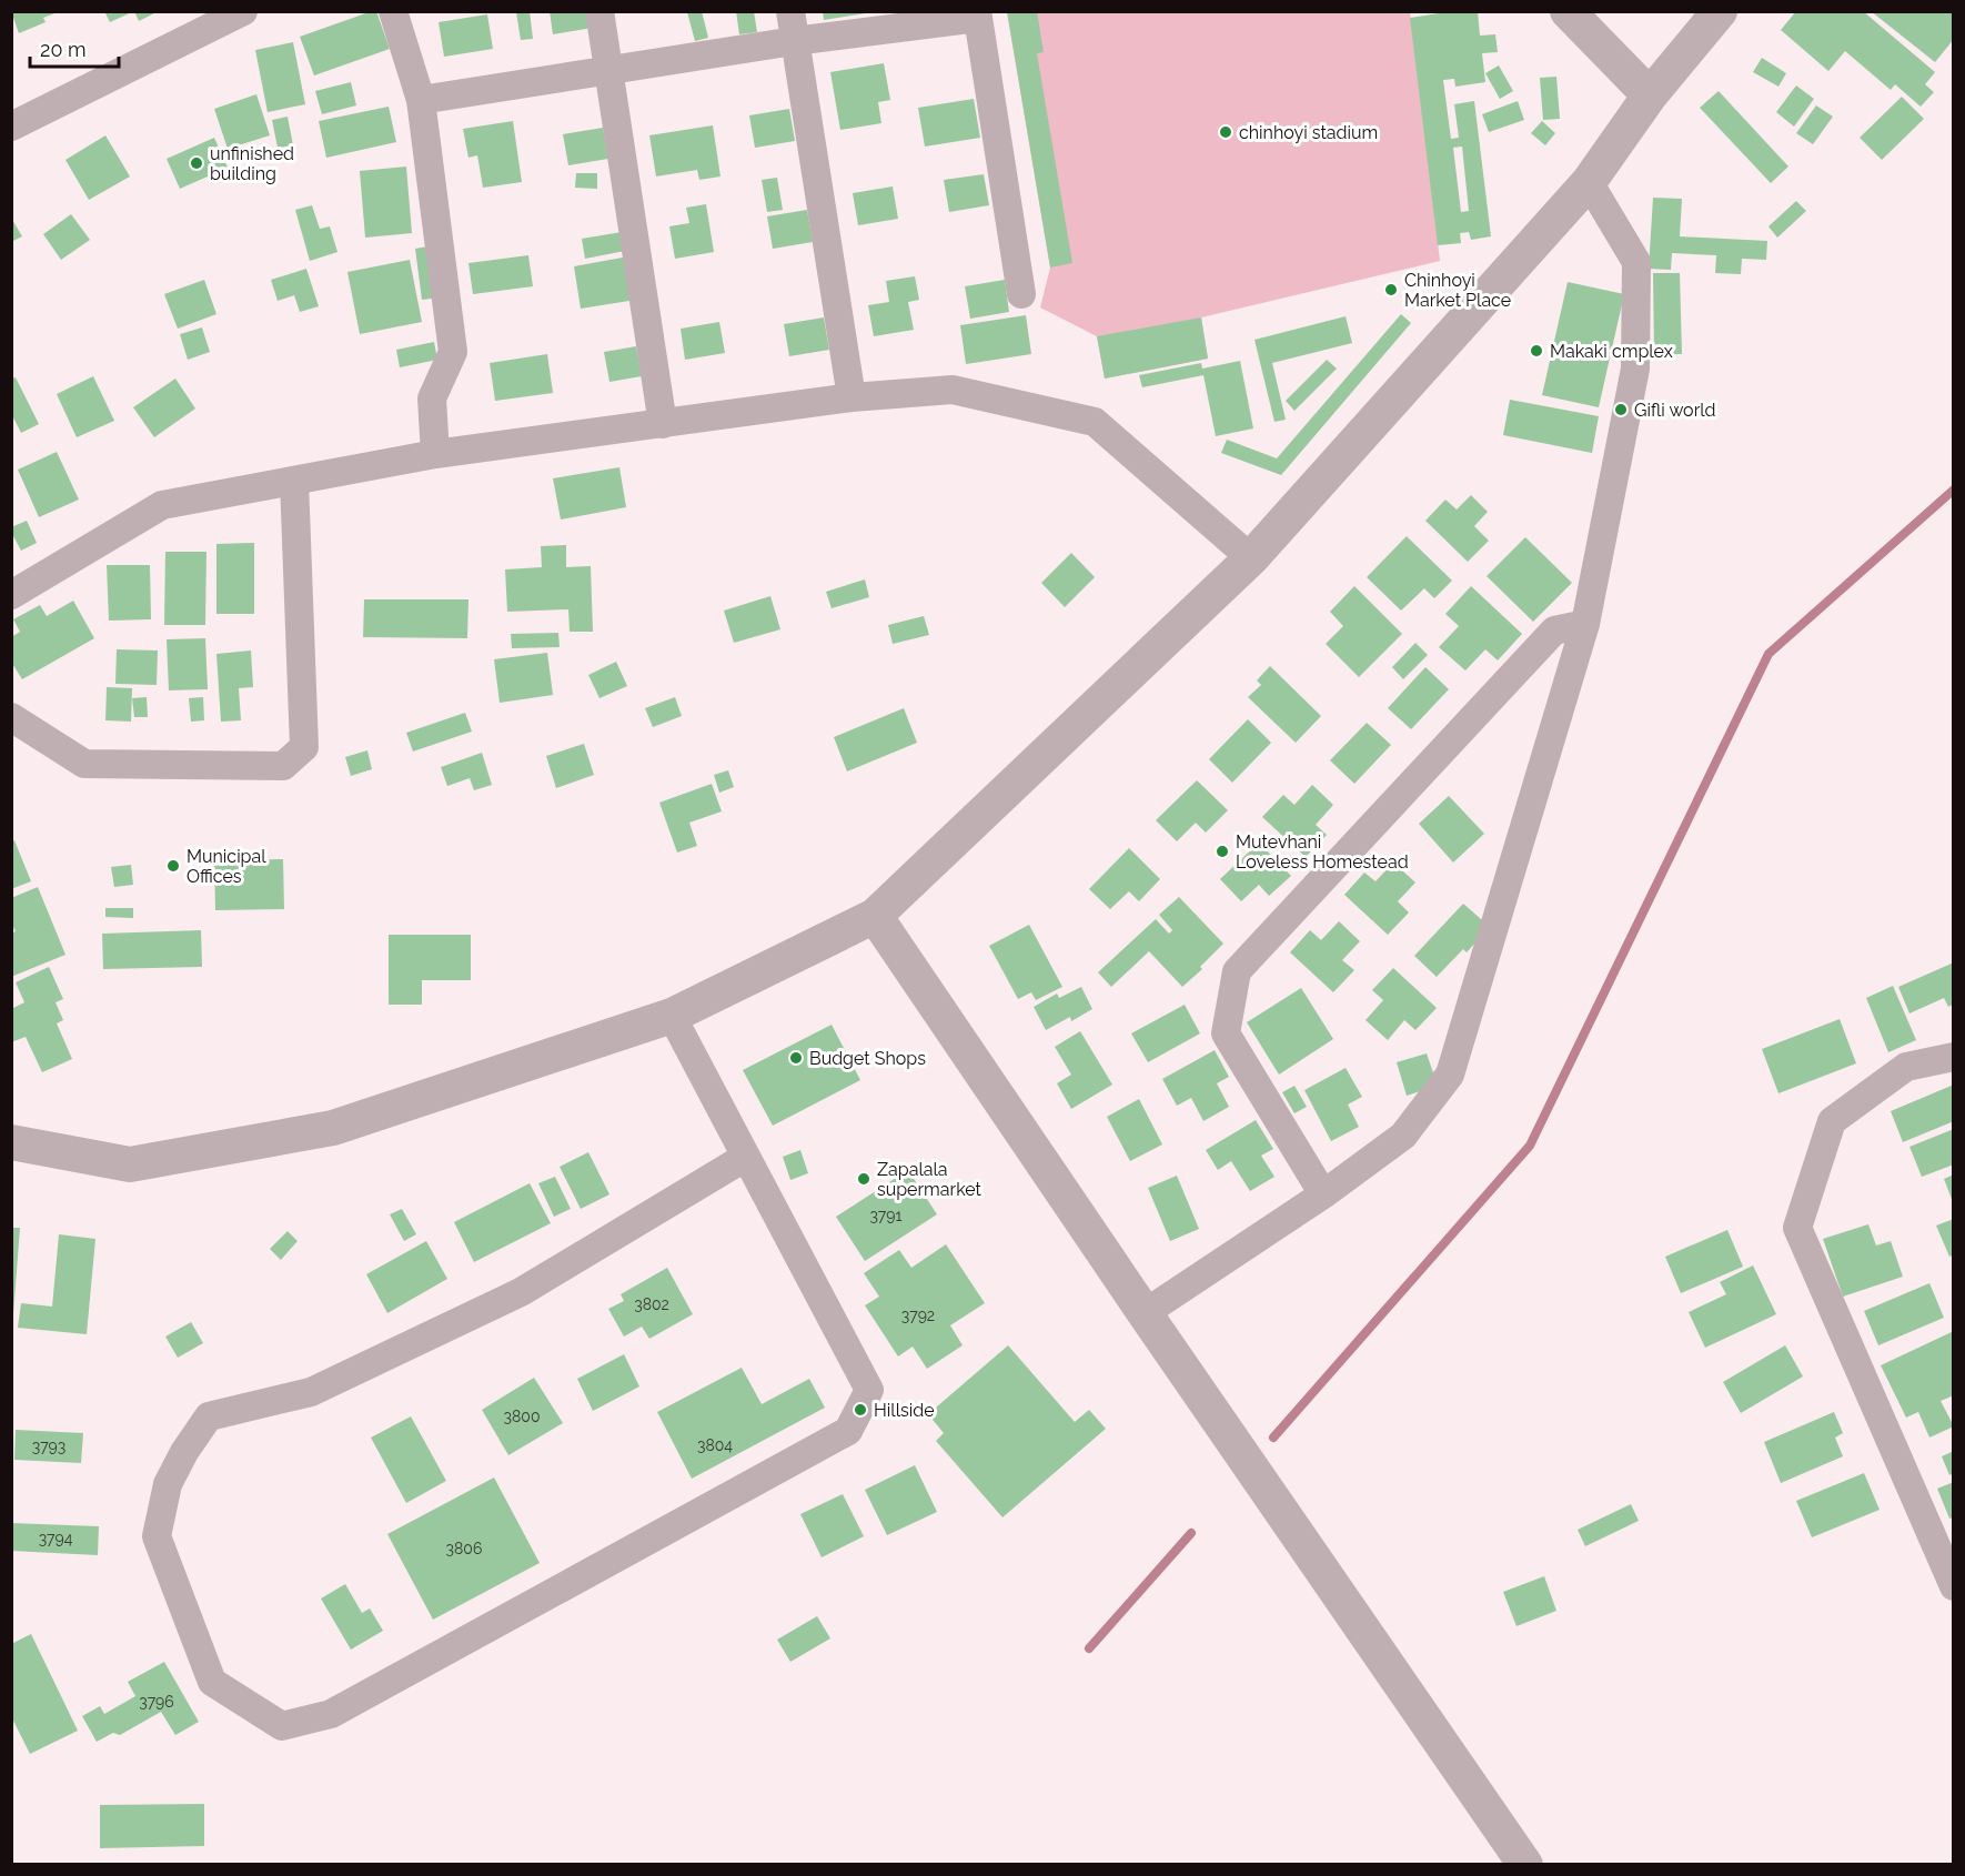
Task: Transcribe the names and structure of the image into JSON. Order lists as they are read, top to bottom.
{
  "places": [
    "chinhoyi stadium",
    "unfinished building",
    "Chinhoyi Market Place",
    "Makaki cmplex",
    "Gifli world",
    "Mutevhani Loveless Homestead",
    "Municipal Offices",
    "Budget Shops",
    "Zapalala supermarket",
    "Hillside"
  ],
  "house_numbers": [
    "3791",
    "3802",
    "3792",
    "3800",
    "3804",
    "3793",
    "3794",
    "3806",
    "3796"
  ],
  "scale_bar": "20 m"
}
